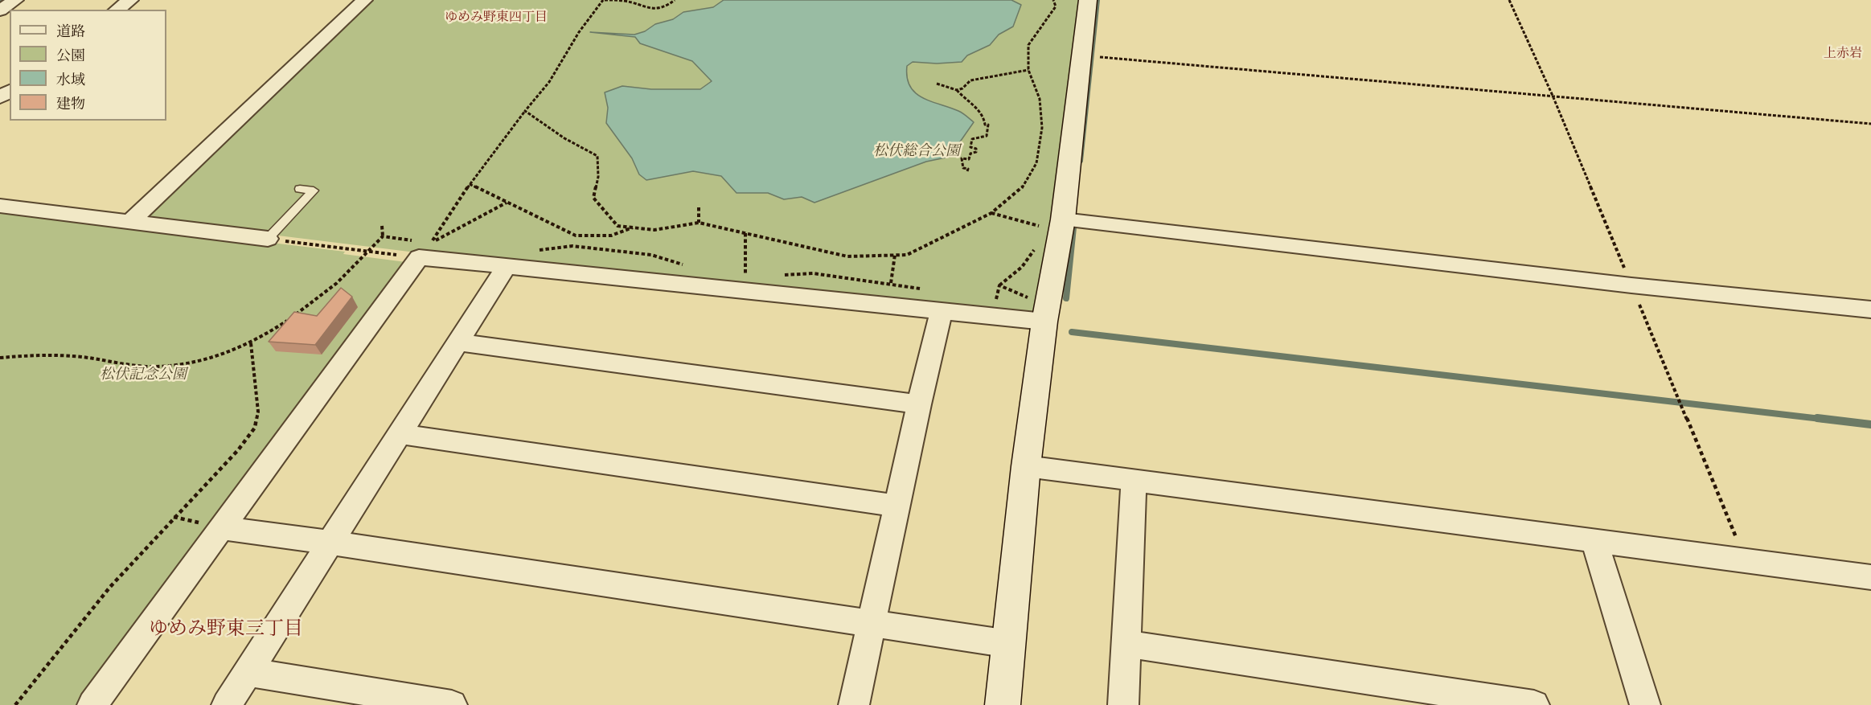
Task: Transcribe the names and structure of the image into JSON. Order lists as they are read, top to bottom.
{
  "districts": ["ゆめみ野東四丁目", "上赤岩", "ゆめみ野東三丁目"],
  "parks": ["松伏総合公園", "松伏記念公園"],
  "legend": [
    "道路",
    "公園",
    "水域",
    "建物"
  ]
}
